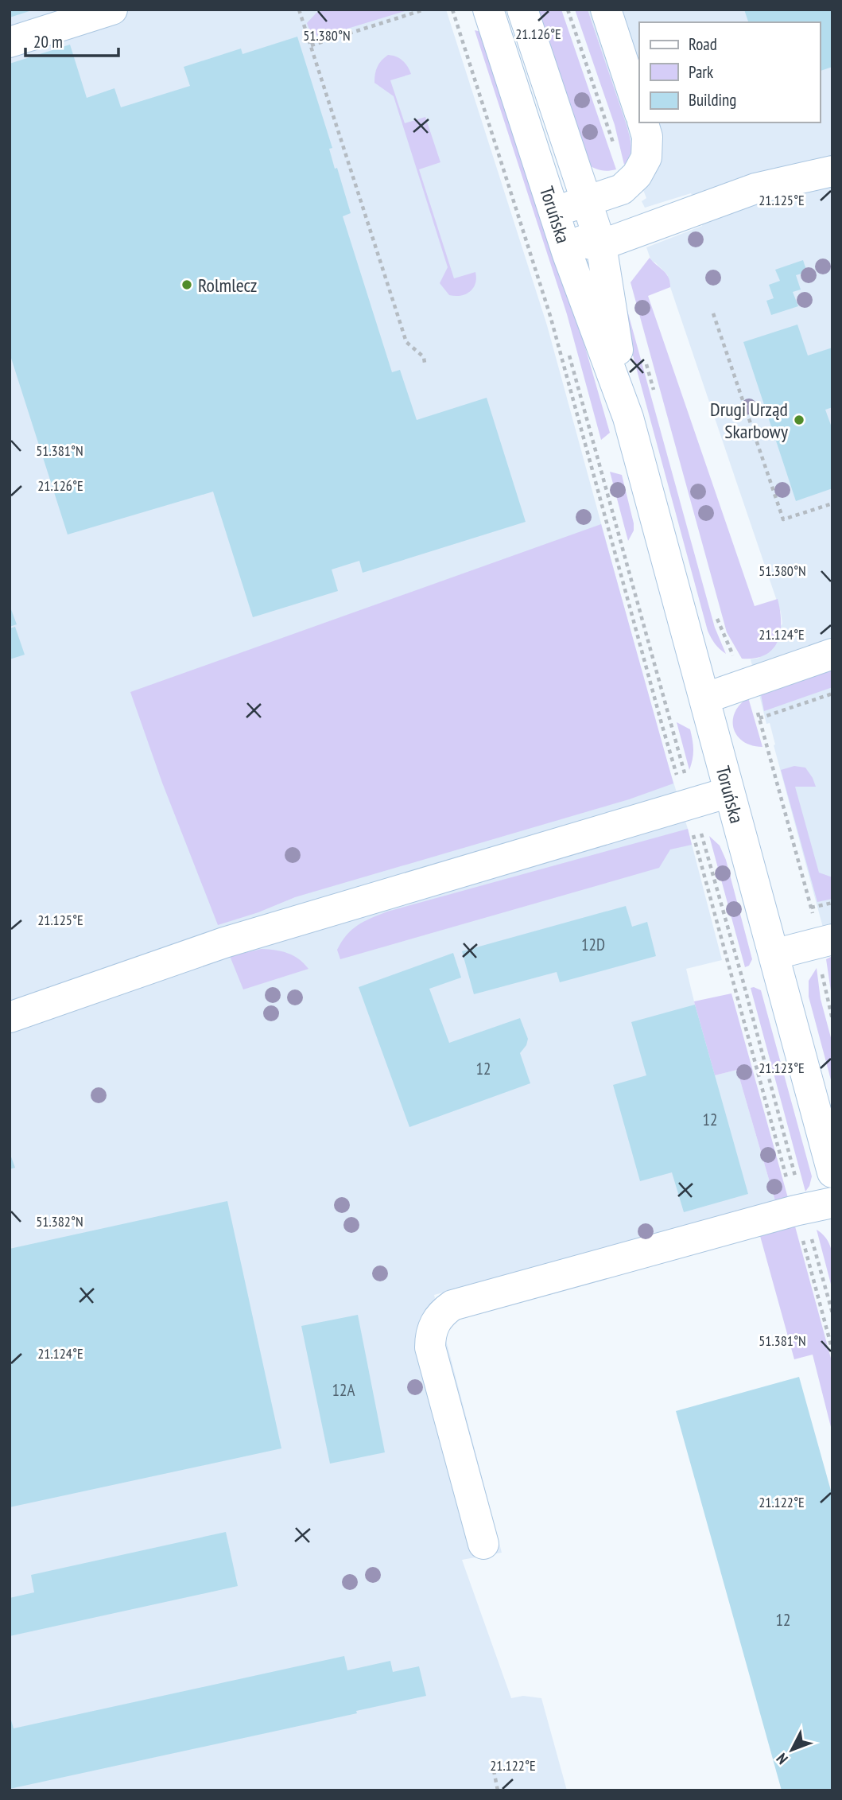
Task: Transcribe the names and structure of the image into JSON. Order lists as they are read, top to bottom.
{
  "streets": {
    "street": ["Toruńska"]
  },
  "places": ["Rolmlecz", "Drugi Urząd Skarbowy"],
  "house_numbers": [
    "12D",
    "12",
    "12",
    "12A",
    "12"
  ],
  "legend": ["Road", "Park", "Building"],
  "scale_bar": "20 m",
  "north": "bottom left",
  "coordinates": [
    "21.126°E",
    "51.380°N",
    "21.125°E",
    "51.381°N",
    "21.124°E",
    "21.123°E",
    "51.382°N",
    "21.122°E"
  ]
}
